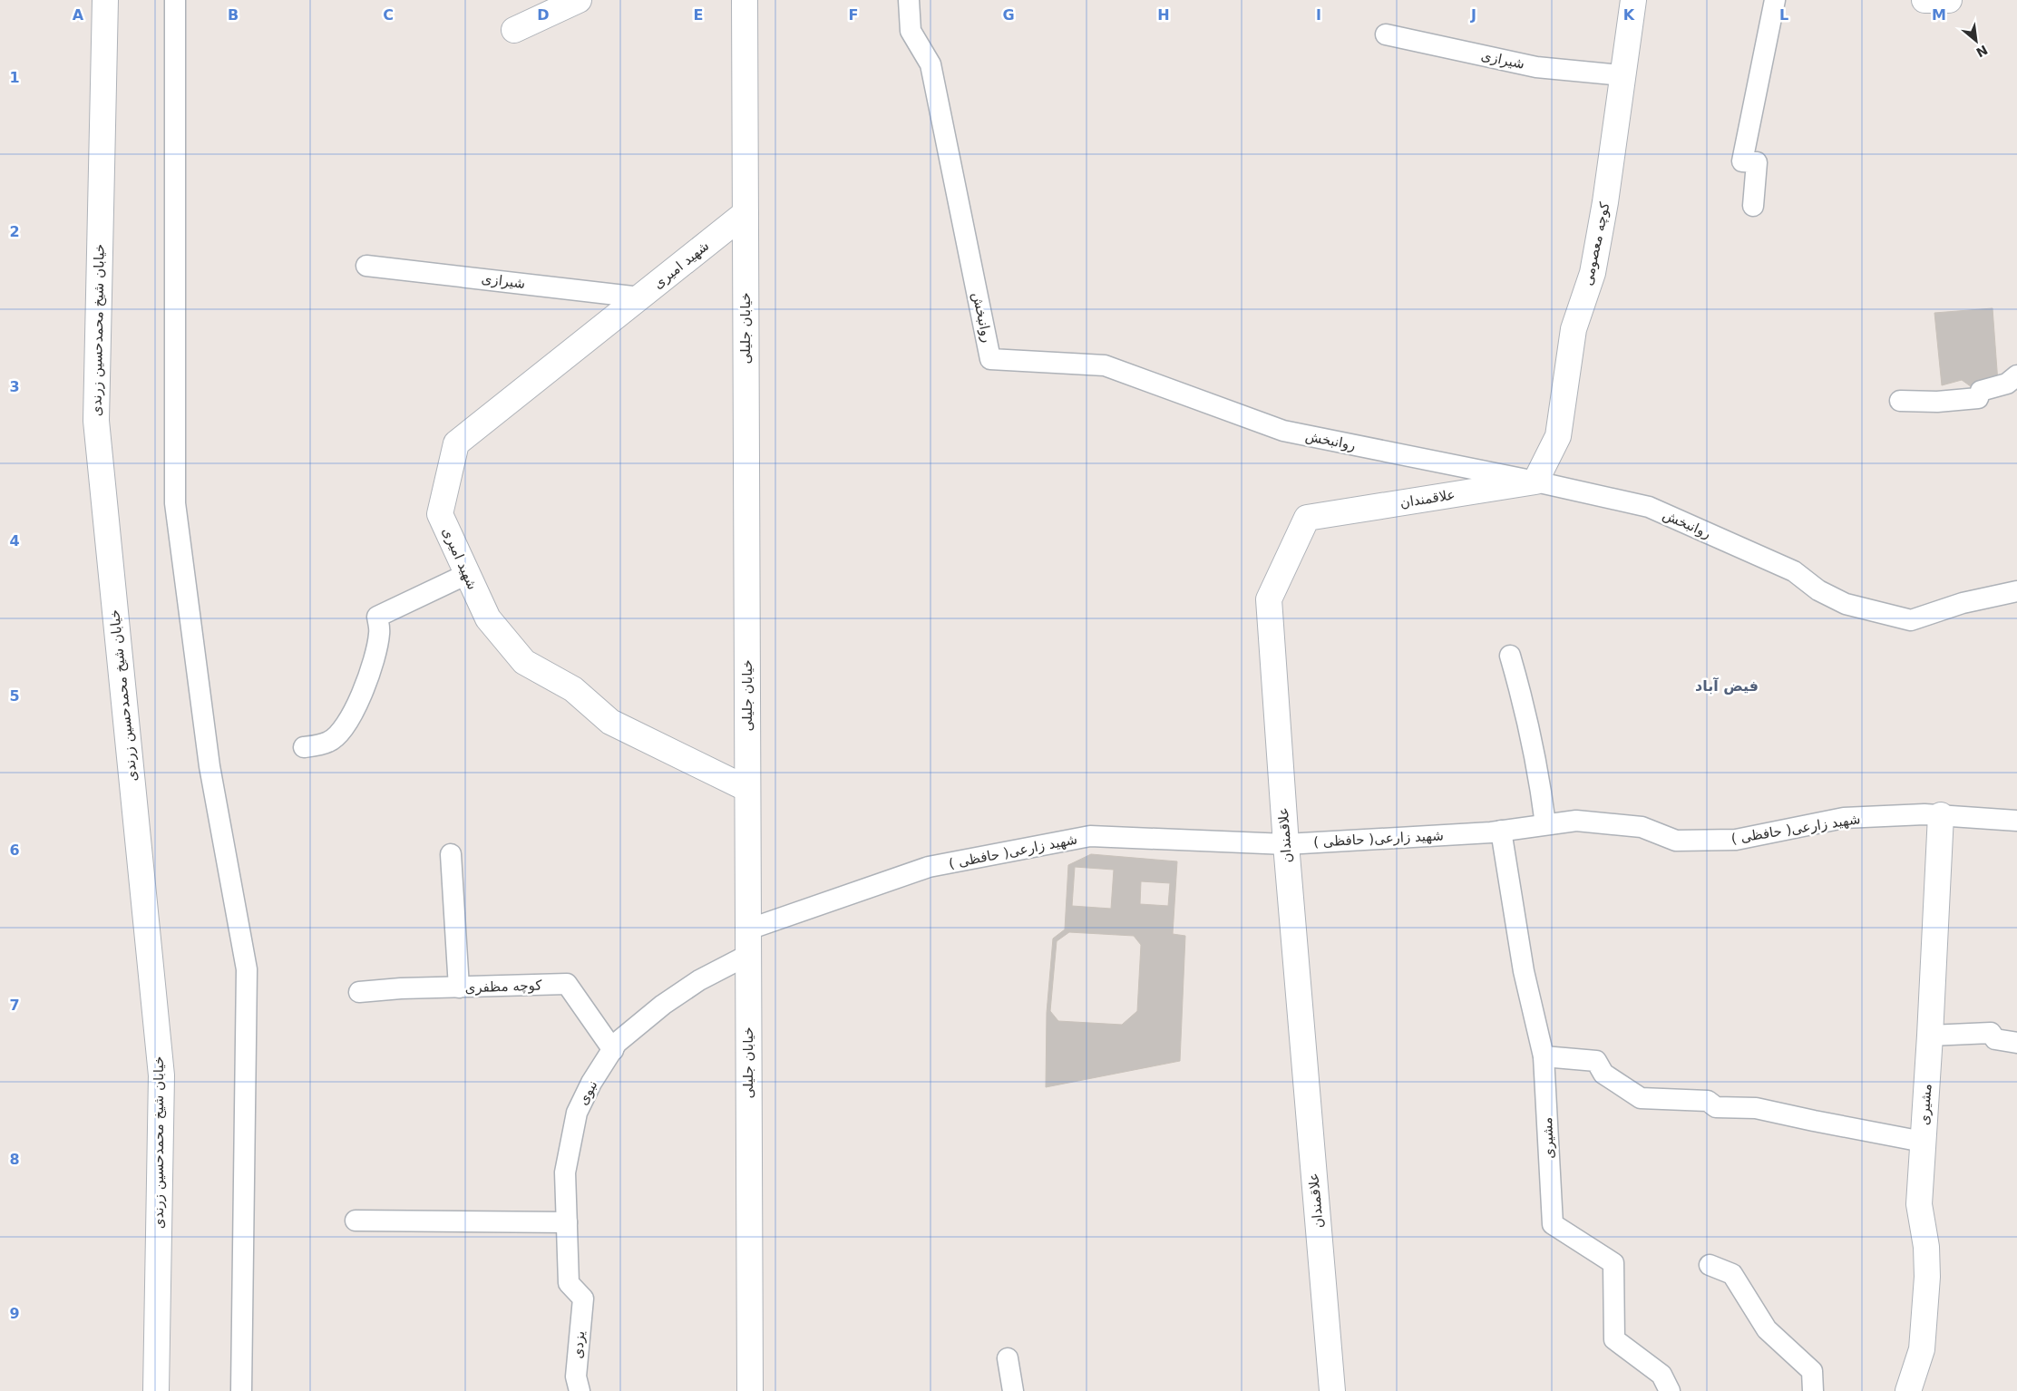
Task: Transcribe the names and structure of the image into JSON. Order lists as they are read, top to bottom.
{
  "streets": {
    "street": [
      "کوچه معصومی",
      "شهید امیری",
      "خیابان جلیلی",
      "خیابان شیخ محمدحسین زرندی",
      "علاقمندان",
      "مشیری"
    ],
    "lane": [
      "شیرازی",
      "روانبخش",
      "شهید زارعی( حافظی )",
      "کوچه مظفری",
      "نبوی",
      "یزدی"
    ]
  },
  "crossings": [
    ["شیرازی", "کوچه معصومی"],
    ["شیرازی", "شهید امیری"],
    ["کوچه معصومی", "روانبخش"],
    ["کوچه معصومی", "علاقمندان"],
    ["شهید امیری", "خیابان جلیلی"],
    ["روانبخش", "علاقمندان"],
    ["خیابان جلیلی", "شهید زارعی( حافظی )"],
    ["خیابان جلیلی", "نبوی"],
    ["علاقمندان", "شهید زارعی( حافظی )"],
    ["شهید زارعی( حافظی )", "مشیری"],
    ["کوچه مظفری", "نبوی"],
    ["نبوی", "یزدی"]
  ],
  "districts": ["فیض آباد"],
  "north": "bottom right",
  "grid": {
    "columns": [
      "A",
      "B",
      "C",
      "D",
      "E",
      "F",
      "G",
      "H",
      "I",
      "J",
      "K",
      "L",
      "M"
    ],
    "rows": [
      "1",
      "2",
      "3",
      "4",
      "5",
      "6",
      "7",
      "8",
      "9"
    ]
  }
}
